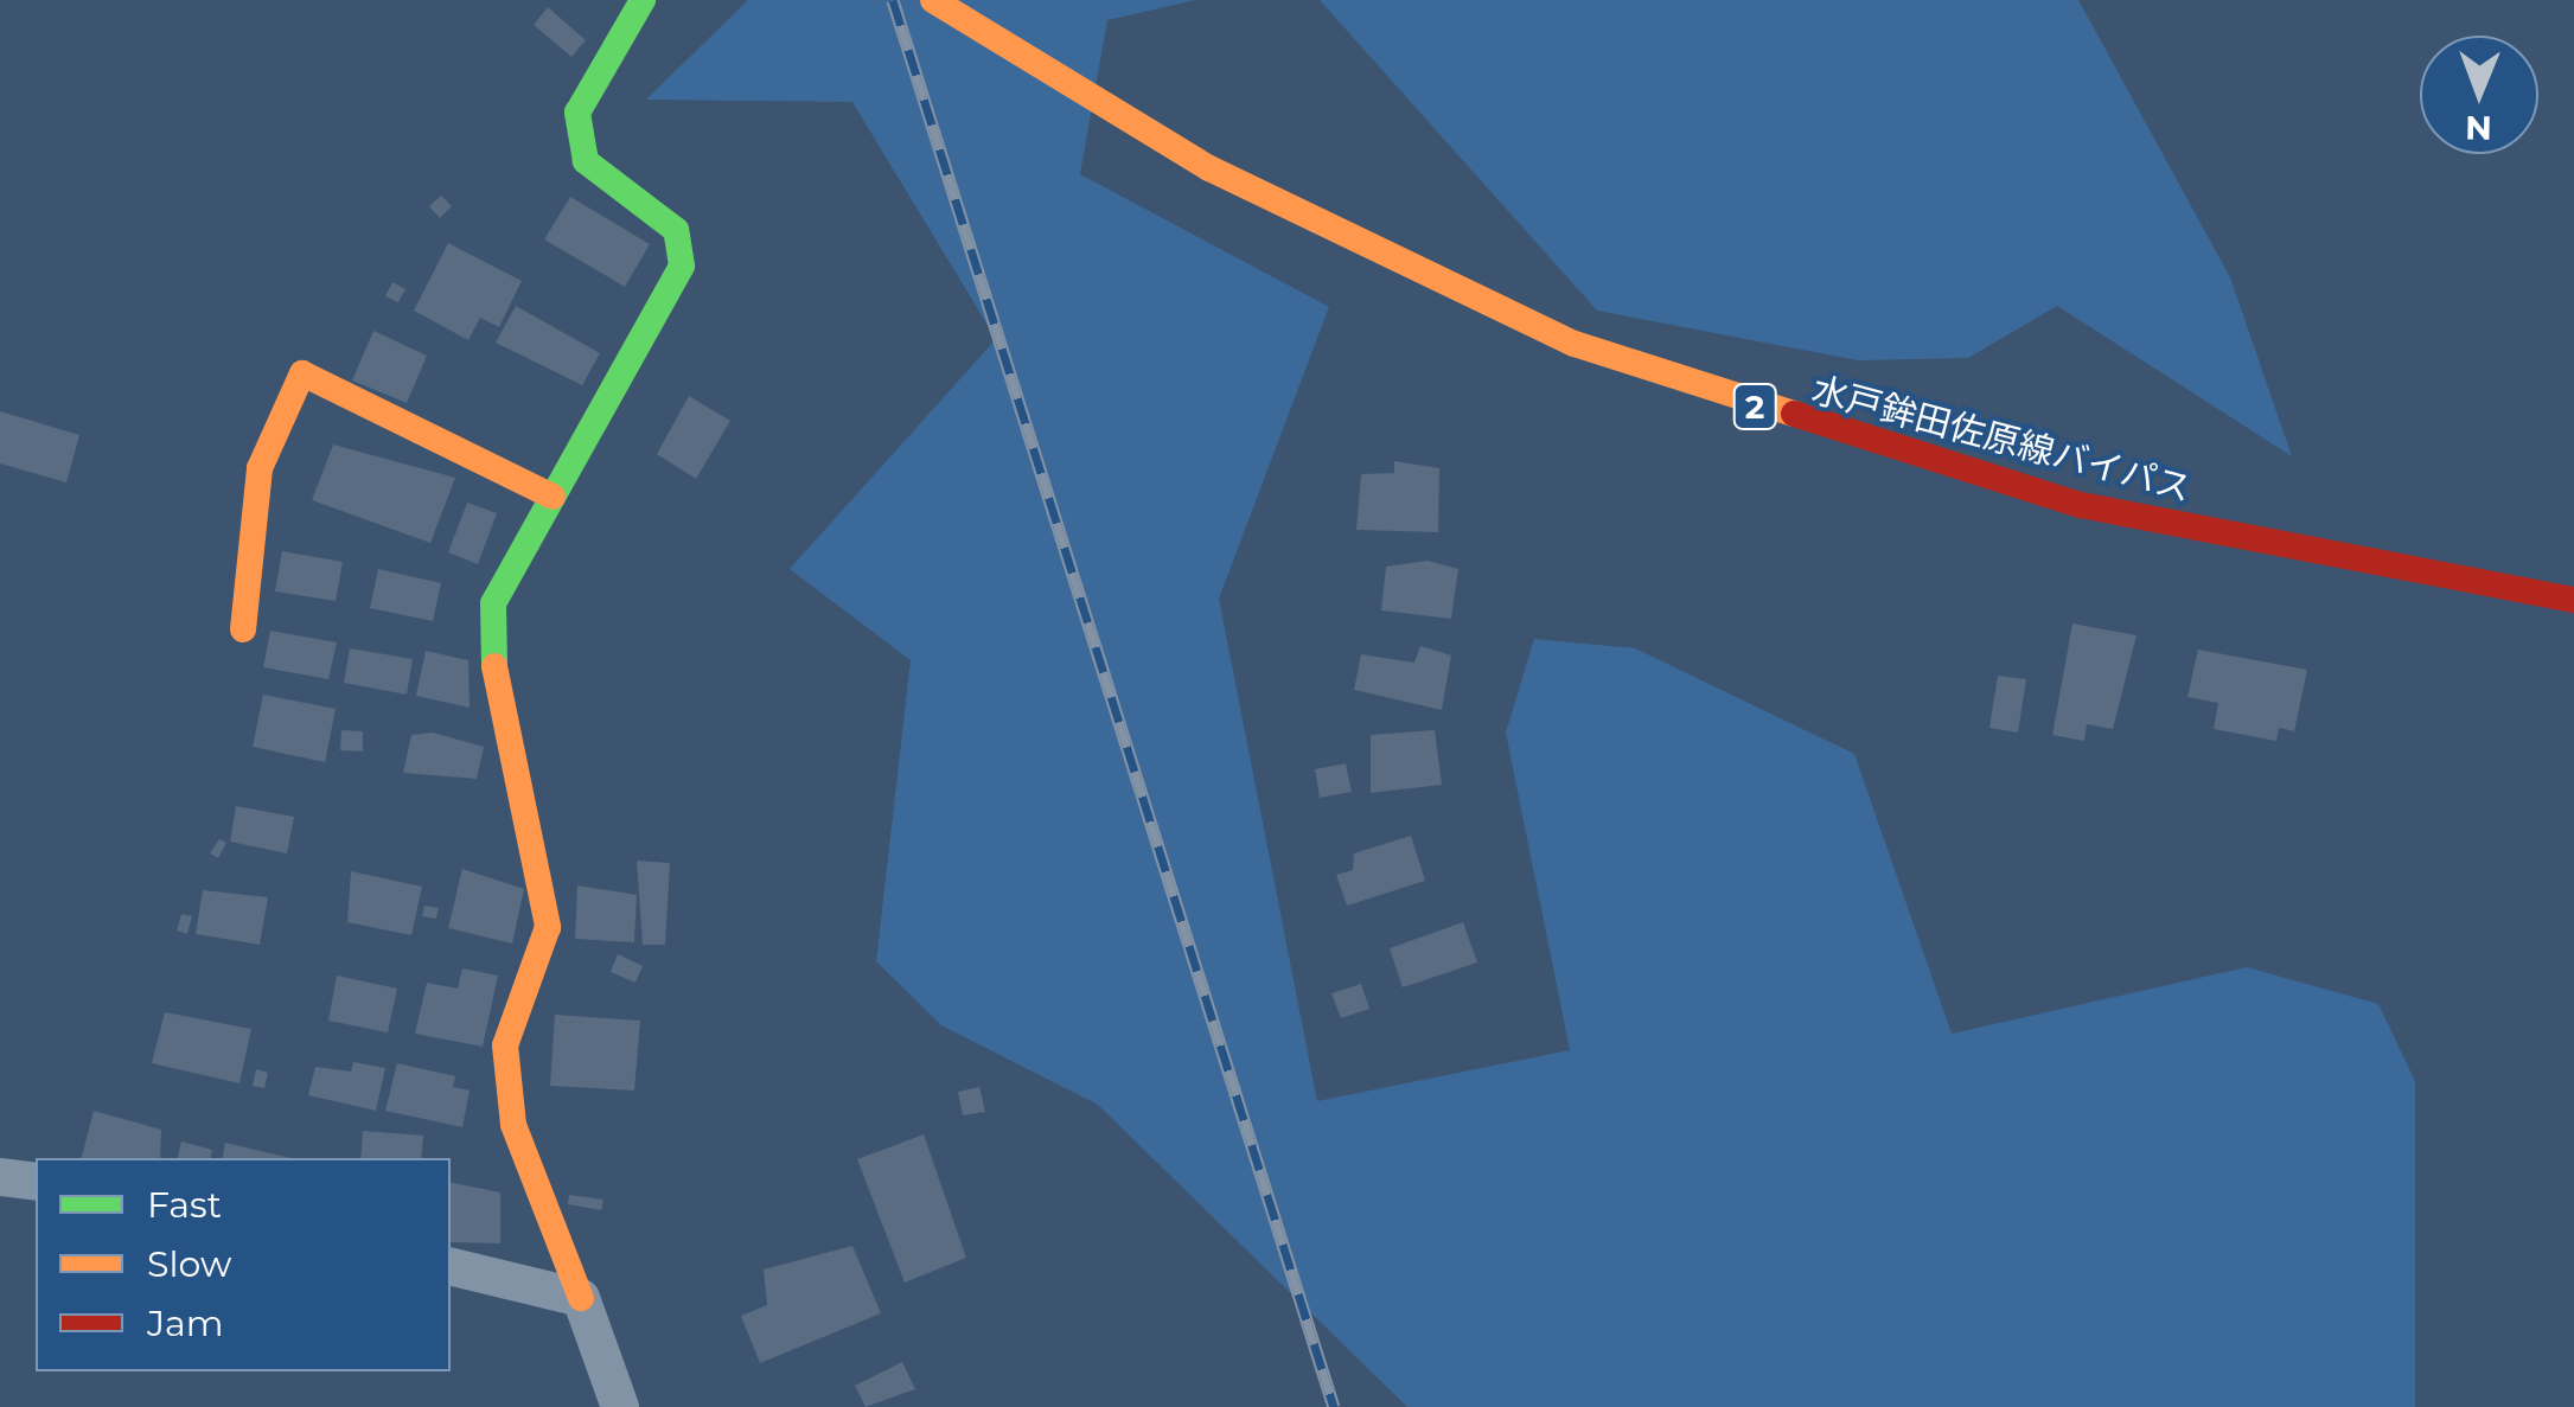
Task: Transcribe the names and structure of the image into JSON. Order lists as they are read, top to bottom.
{
  "streets": {
    "street": ["2", "水戸鉾田佐原線バイパス"]
  },
  "legend": ["Fast", "Slow", "Jam"],
  "north": "bottom"
}
